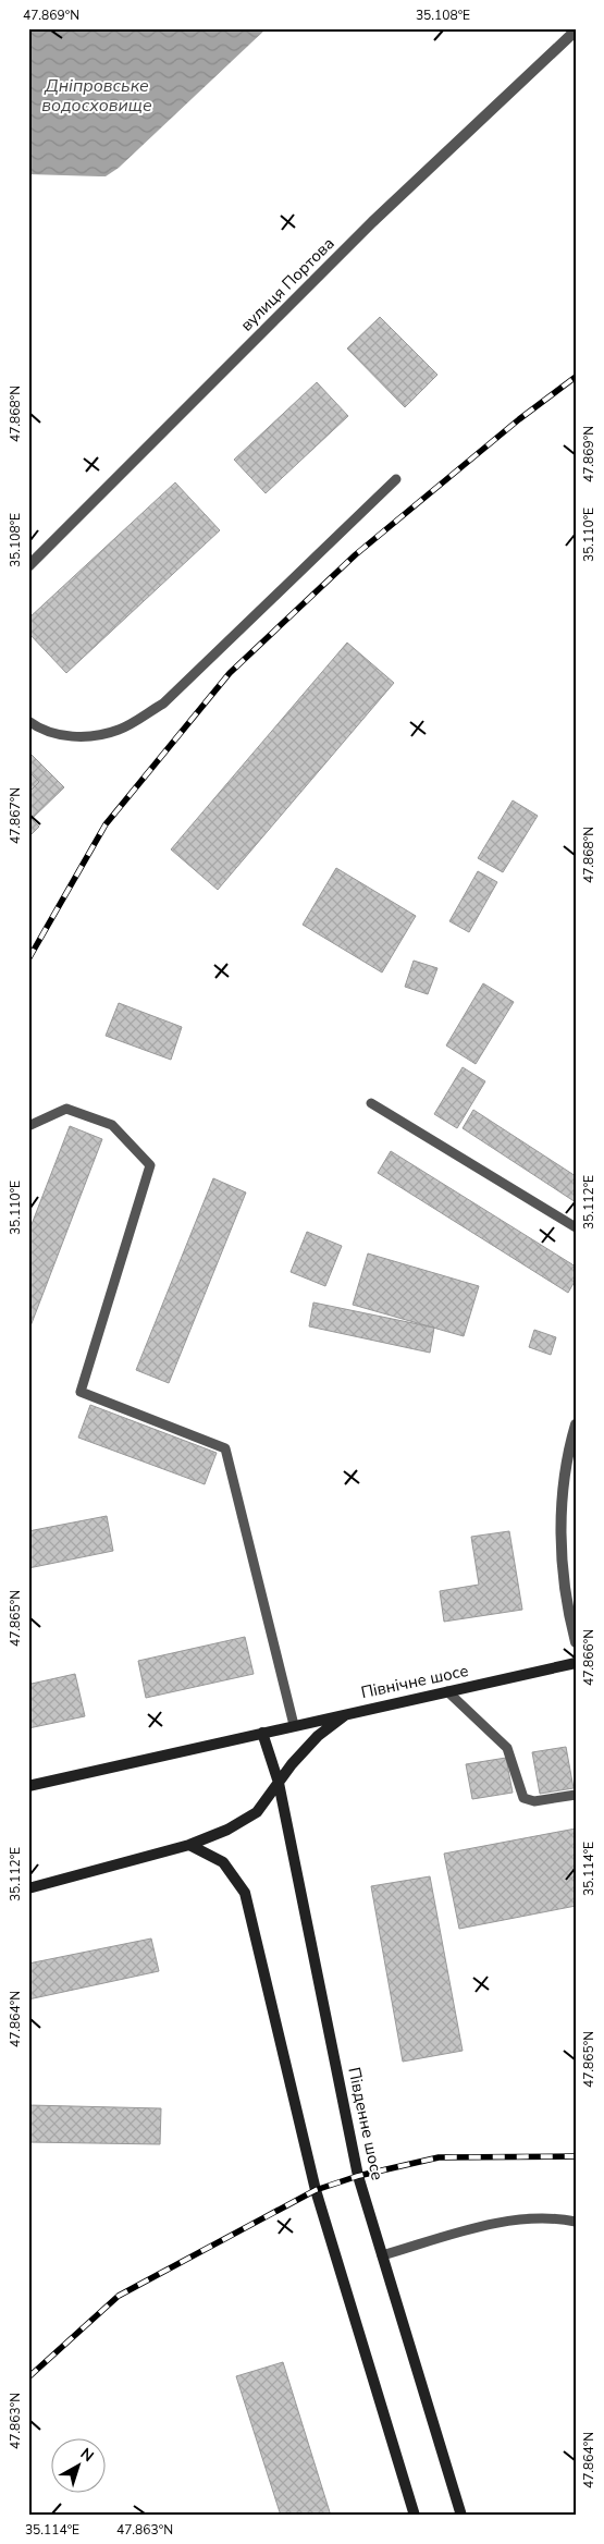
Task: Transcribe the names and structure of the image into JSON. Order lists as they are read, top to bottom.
{
  "streets": {
    "main road": ["Північне шосе", "Південне шосе"],
    "street": ["вулиця Портова"]
  },
  "crossings": [
    ["Північне шосе", "Південне шосе"]
  ],
  "water": ["Дніпровське водосховище"],
  "north": "top right",
  "coordinates": [
    "47.869°N",
    "35.108°E",
    "47.868°N",
    "35.110°E",
    "47.867°N",
    "35.112°E",
    "47.865°N",
    "47.866°N",
    "35.114°E",
    "47.864°N",
    "47.863°N"
  ]
}
